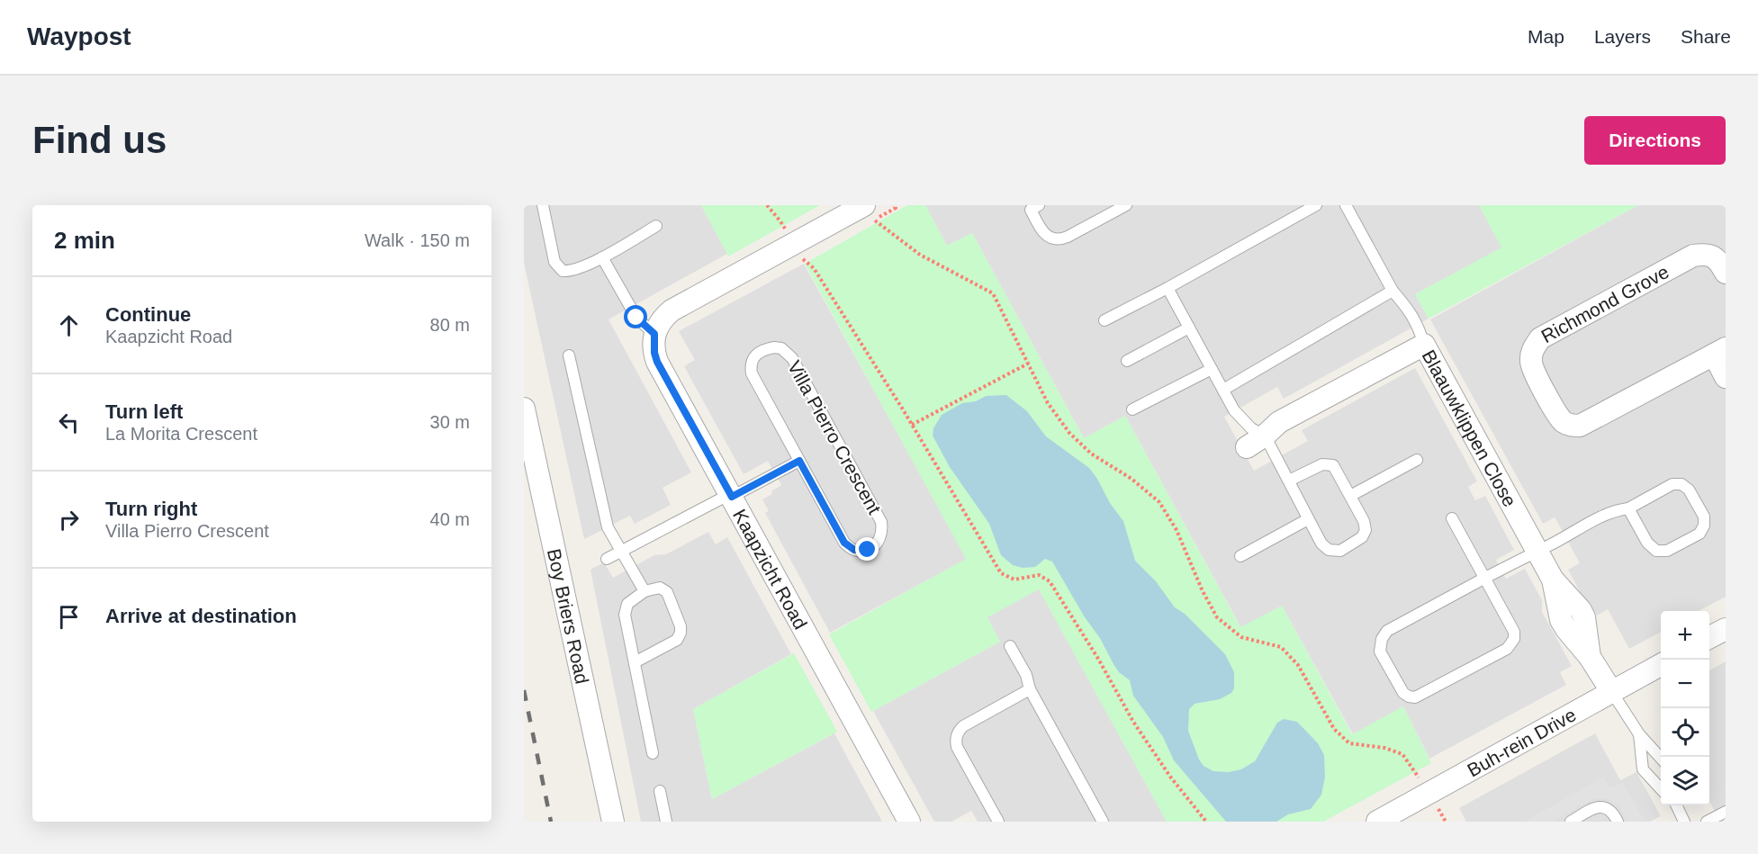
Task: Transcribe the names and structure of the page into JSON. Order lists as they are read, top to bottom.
{
  "streets": {
    "street": [
      "Richmond Grove",
      "Blaauwklippen Close",
      "Kaapzicht Road",
      "Boy Briers Road",
      "Buh-rein Drive"
    ],
    "lane": ["Villa Pierro Crescent"]
  },
  "crossings": [
    ["Blaauwklippen Close", "Buh-rein Drive"]
  ],
  "page": {
    "header": "Waypost",
    "nav": ["Map", "Layers", "Share"],
    "buttons": "Directions",
    "title": "Find us",
    "heading": ["2 min", "Walk · 150 m"],
    "list": [
      ["Continue", "Kaapzicht Road", "80 m"],
      ["Turn left", "La Morita Crescent", "30 m"],
      ["Turn right", "Villa Pierro Crescent", "40 m"],
      "Arrive at destination"
    ],
    "map_buttons": ["+", "−"]
  }
}
